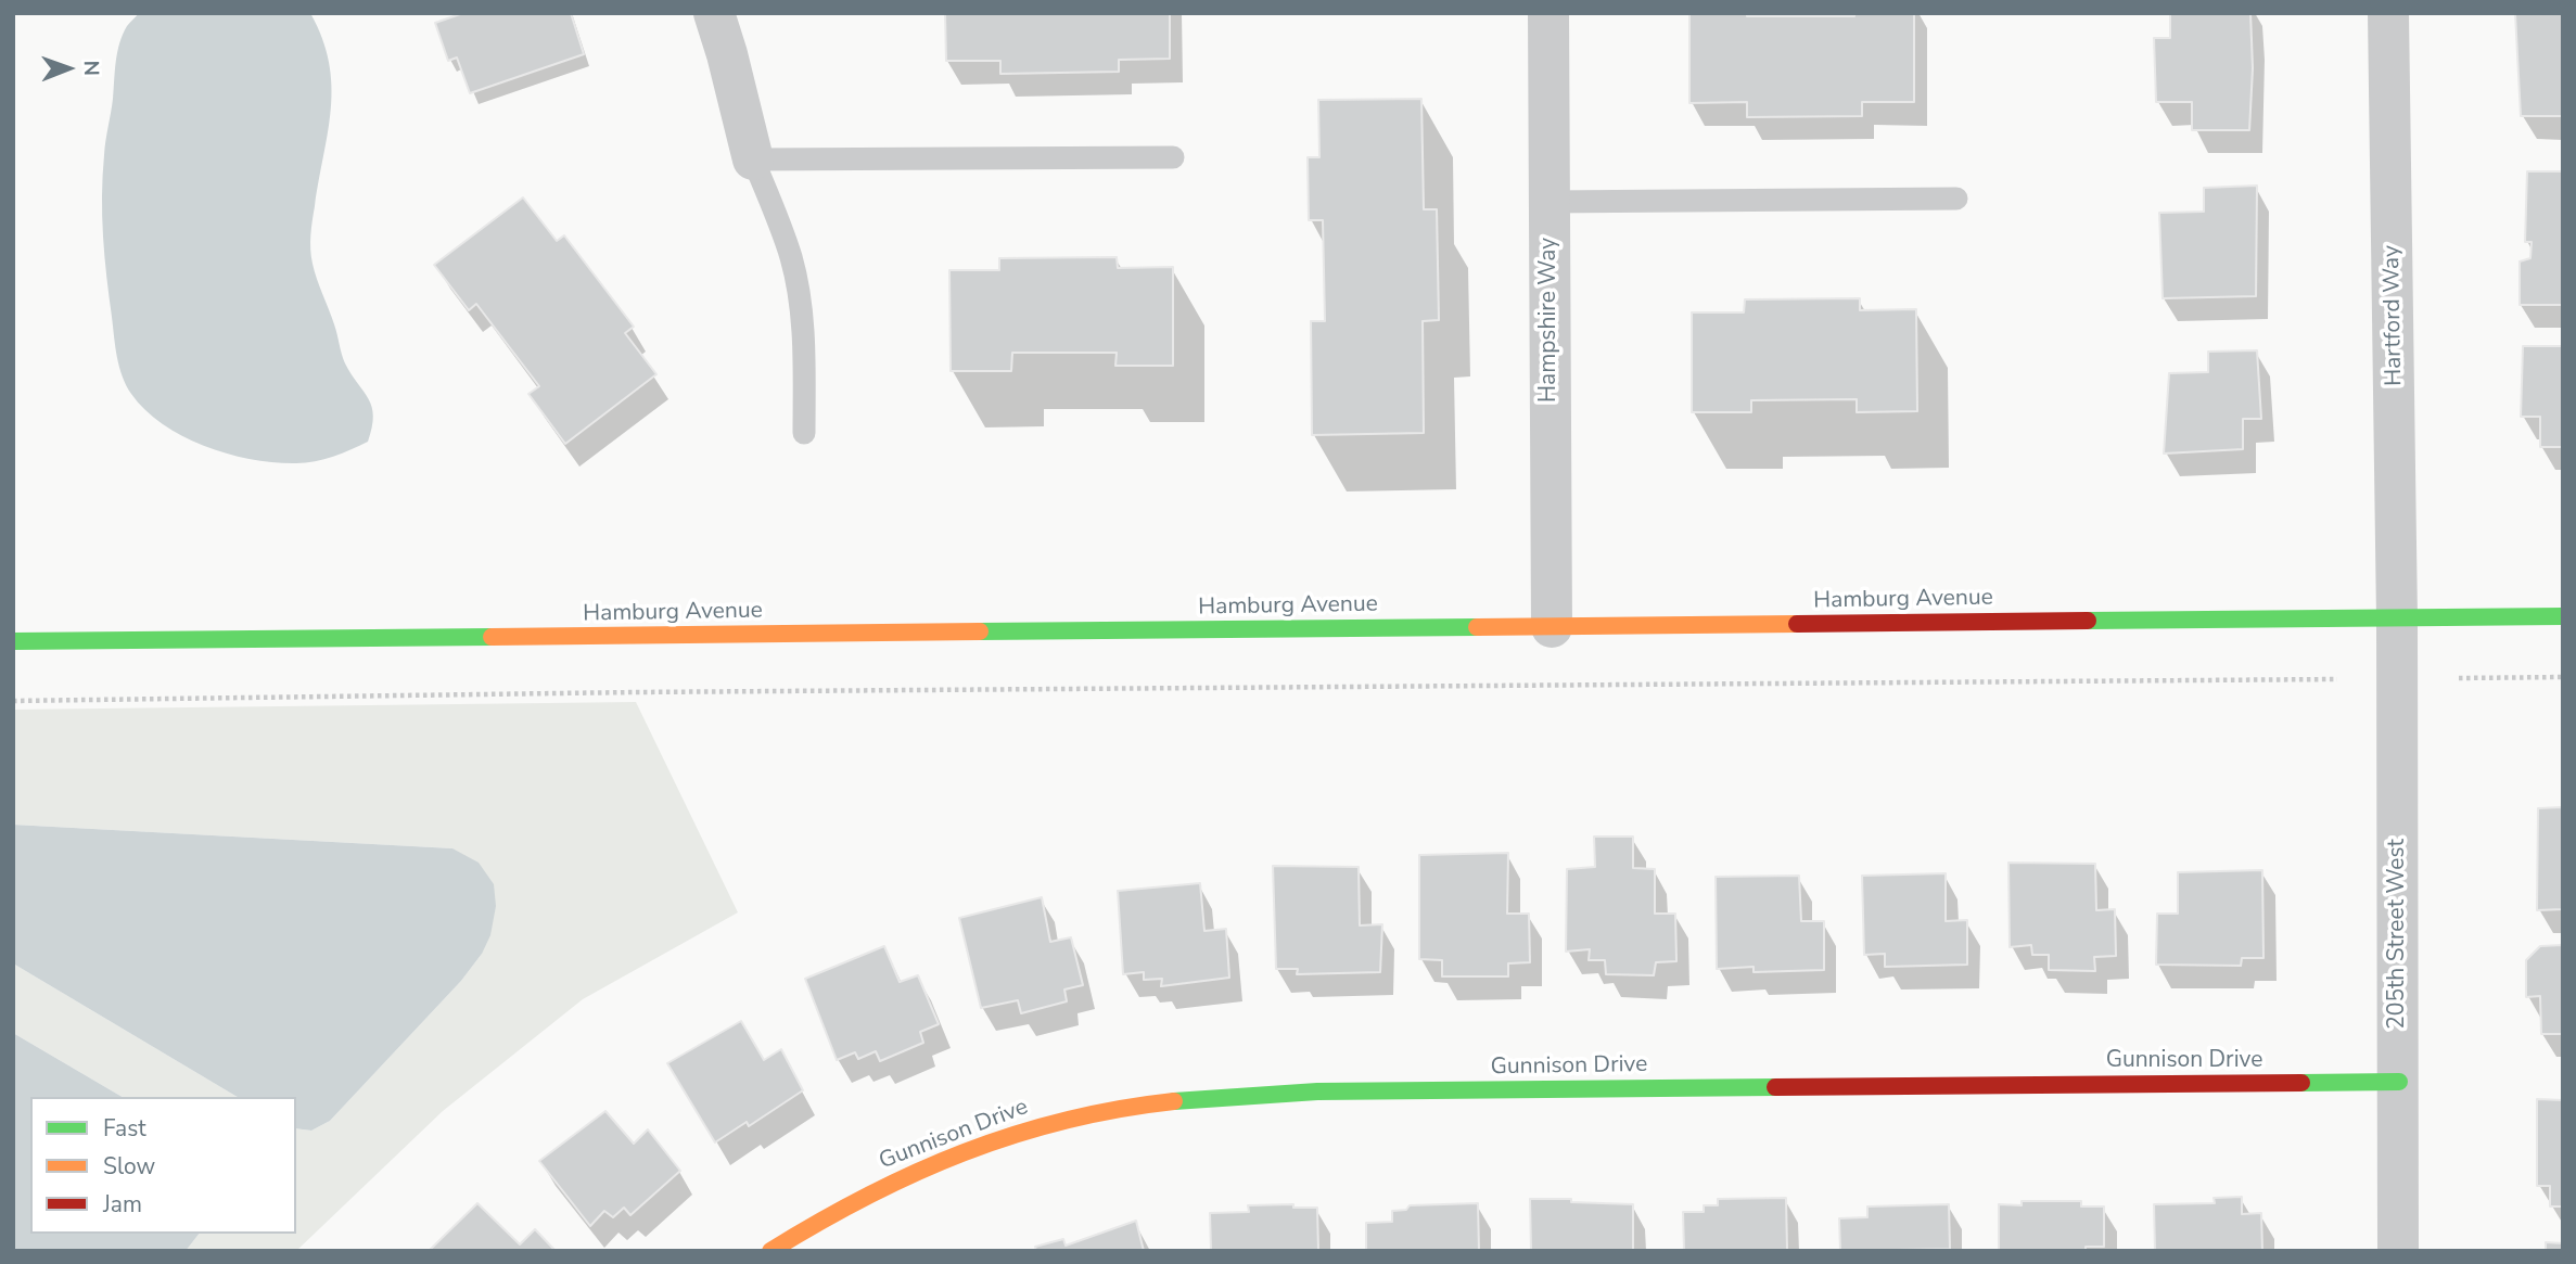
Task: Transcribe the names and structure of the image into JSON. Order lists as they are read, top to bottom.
{
  "streets": {
    "street": [
      "Hartford Way",
      "Hampshire Way",
      "Hamburg Avenue",
      "205th Street West",
      "Gunnison Drive"
    ]
  },
  "crossings": [
    ["Hartford Way", "Hamburg Avenue"],
    ["Hartford Way", "205th Street West"],
    ["Hampshire Way", "Hamburg Avenue"],
    ["Hamburg Avenue", "205th Street West"],
    ["205th Street West", "Gunnison Drive"]
  ],
  "legend": ["Fast", "Slow", "Jam"],
  "north": "right"
}
